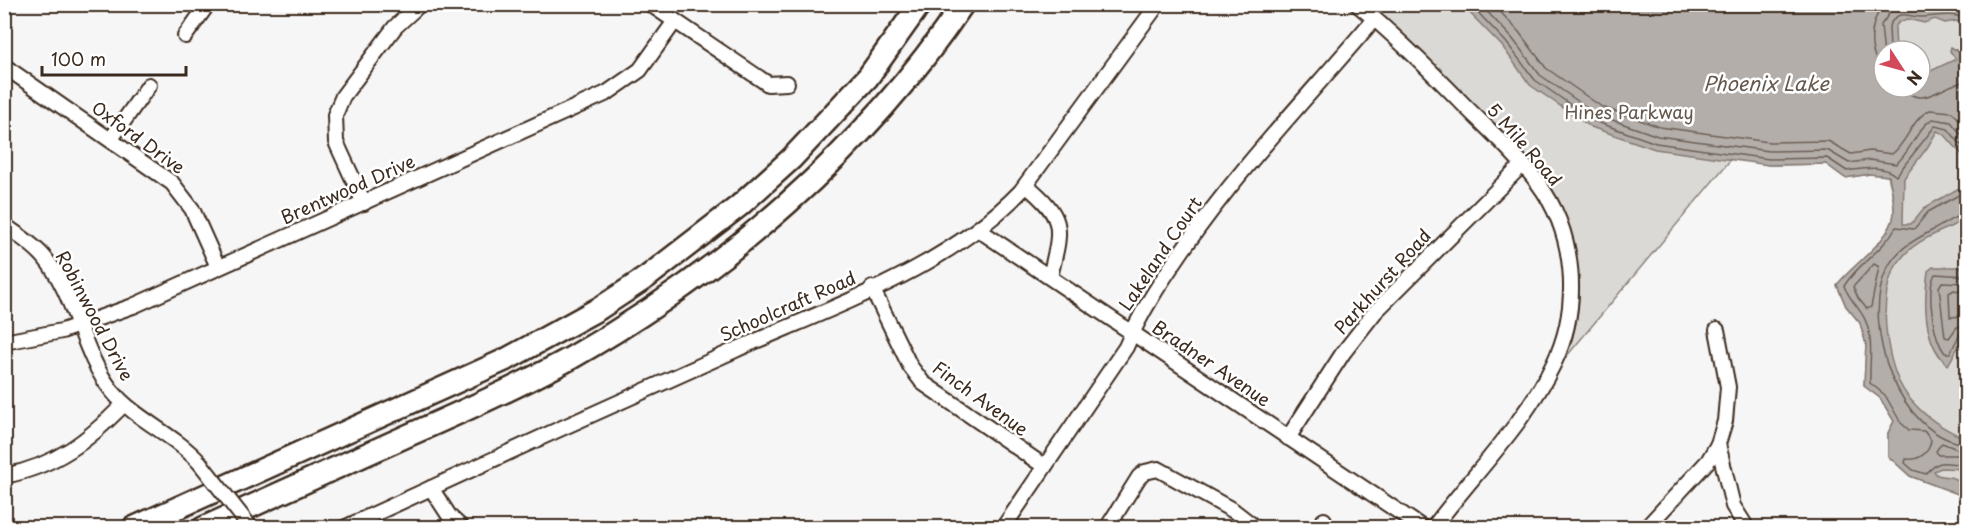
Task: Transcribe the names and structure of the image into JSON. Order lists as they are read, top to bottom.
{
  "streets": {
    "street": [
      "Oxford Drive",
      "5 Mile Road",
      "Brentwood Drive",
      "Lakeland Court",
      "Parkhurst Road",
      "Schoolcraft Road",
      "Robinwood Drive",
      "Bradner Avenue",
      "Finch Avenue"
    ]
  },
  "crossings": [
    ["Oxford Drive", "Brentwood Drive"],
    ["5 Mile Road", "Lakeland Court"],
    ["5 Mile Road", "Parkhurst Road"],
    ["Brentwood Drive", "Robinwood Drive"],
    ["Lakeland Court", "Bradner Avenue"],
    ["Lakeland Court", "Finch Avenue"],
    ["Parkhurst Road", "Bradner Avenue"],
    ["Schoolcraft Road", "Bradner Avenue"],
    ["Schoolcraft Road", "Finch Avenue"]
  ],
  "water": ["Phoenix Lake"],
  "parks": ["Hines Parkway"],
  "scale_bar": "100 m",
  "north": "bottom right"
}
